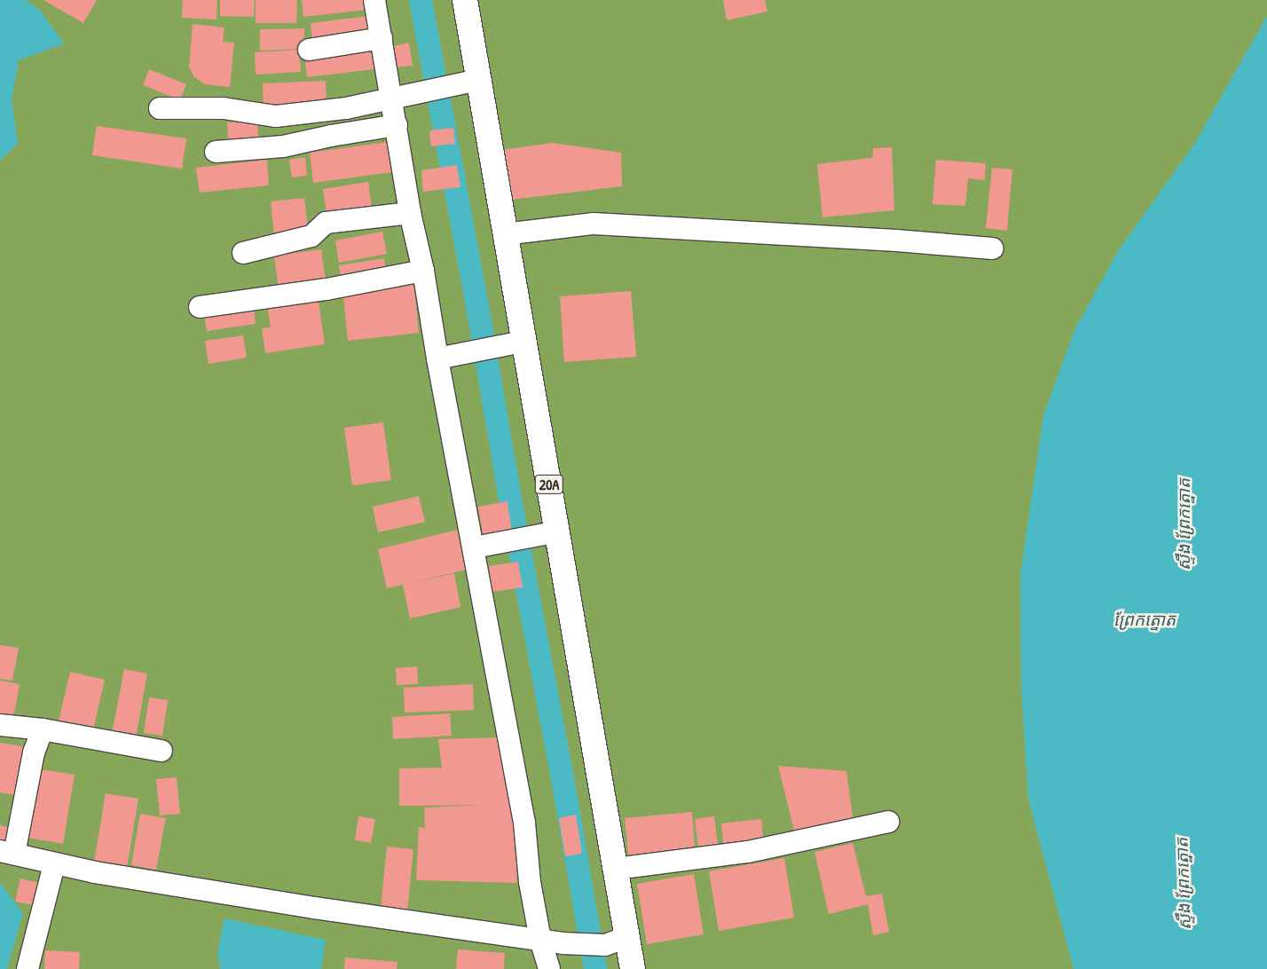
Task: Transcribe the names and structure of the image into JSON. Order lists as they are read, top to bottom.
{
  "streets": {
    "main road": ["20A"]
  },
  "water": ["ស្ទឹង ព្រែកត្នោត", "ព្រែកត្នោត"]
}
